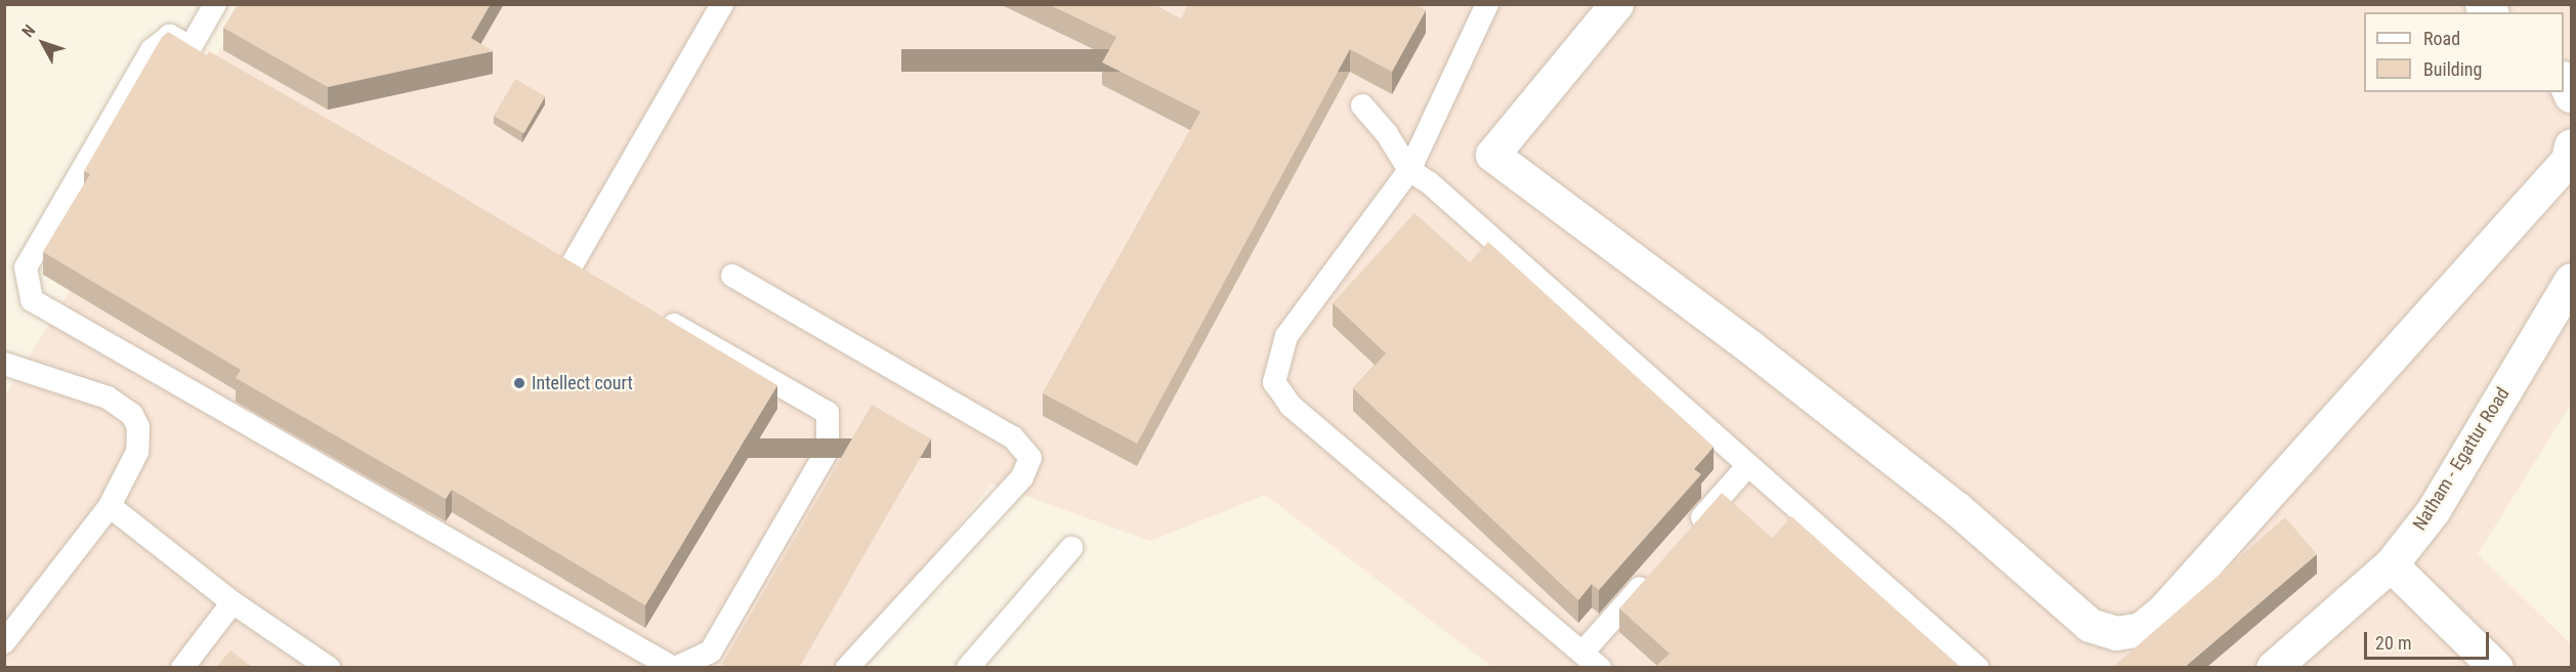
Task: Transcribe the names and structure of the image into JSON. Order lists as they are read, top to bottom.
{
  "streets": {
    "street": ["Natham - Egattur Road"]
  },
  "places": ["Intellect court"],
  "legend": ["Road", "Building"],
  "scale_bar": "20 m",
  "north": "top left"
}
